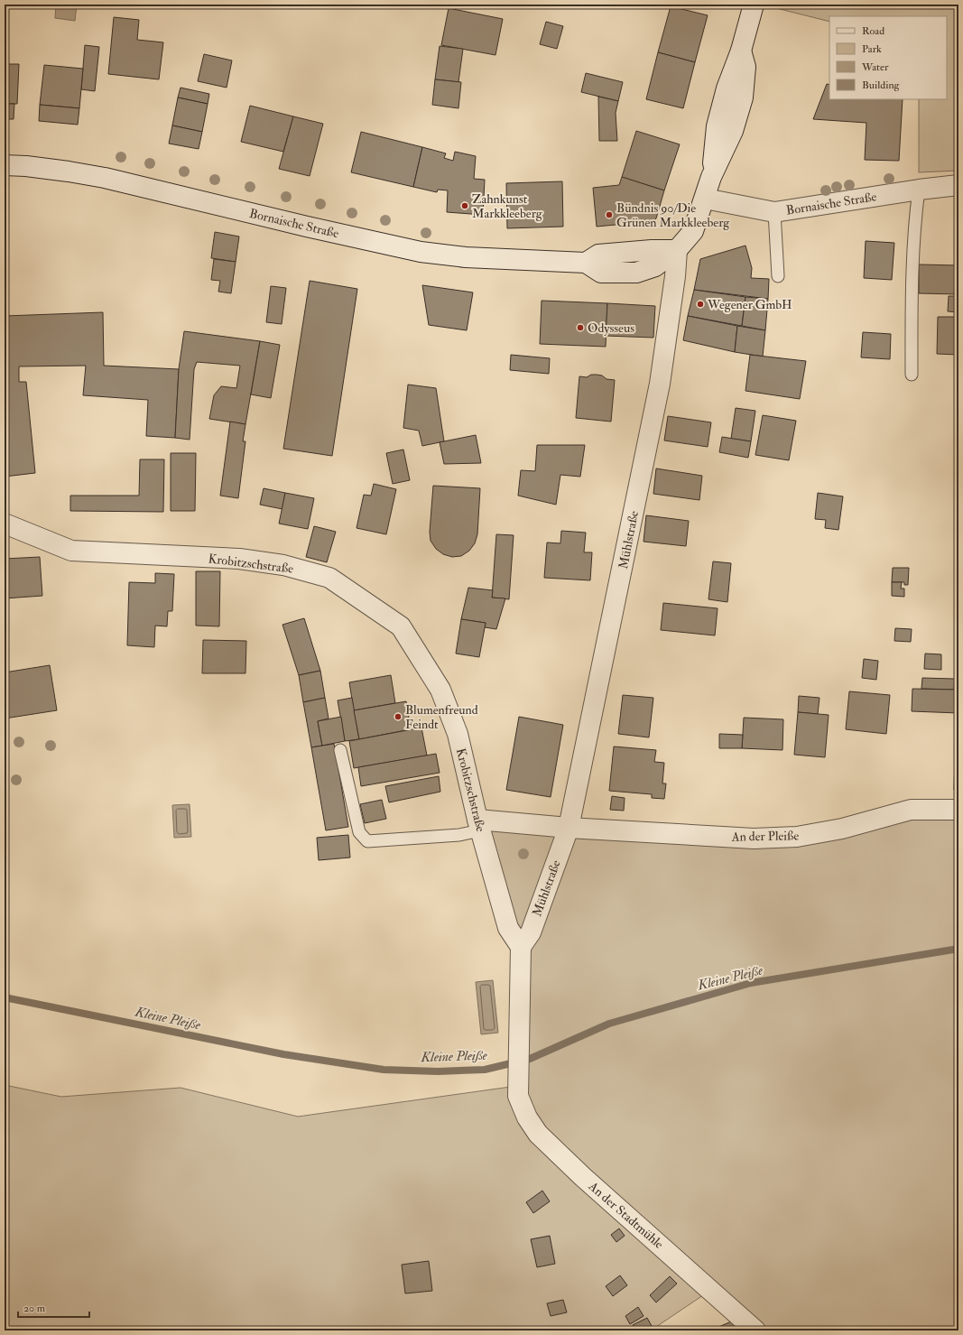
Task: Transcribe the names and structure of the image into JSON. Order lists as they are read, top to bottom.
{
  "streets": {
    "street": [
      "Bornaische Straße",
      "Mühlstraße",
      "Krobitzschstraße",
      "An der Pleiße",
      "An der Stadtmühle"
    ]
  },
  "crossings": [
    ["Bornaische Straße", "Mühlstraße"],
    ["Mühlstraße", "Krobitzschstraße"],
    ["Mühlstraße", "An der Pleiße"],
    ["Mühlstraße", "An der Stadtmühle"],
    ["Krobitzschstraße", "An der Stadtmühle"]
  ],
  "water": ["Kleine Pleiße"],
  "places": [
    "Zahnkunst Markkleeberg",
    "Bündnis 90/Die Grünen Markkleeberg",
    "Wegener GmbH",
    "Odysseus",
    "Blumenfreund Feindt"
  ],
  "legend": [
    "Road",
    "Park",
    "Water",
    "Building"
  ],
  "scale_bar": "20 m"
}
